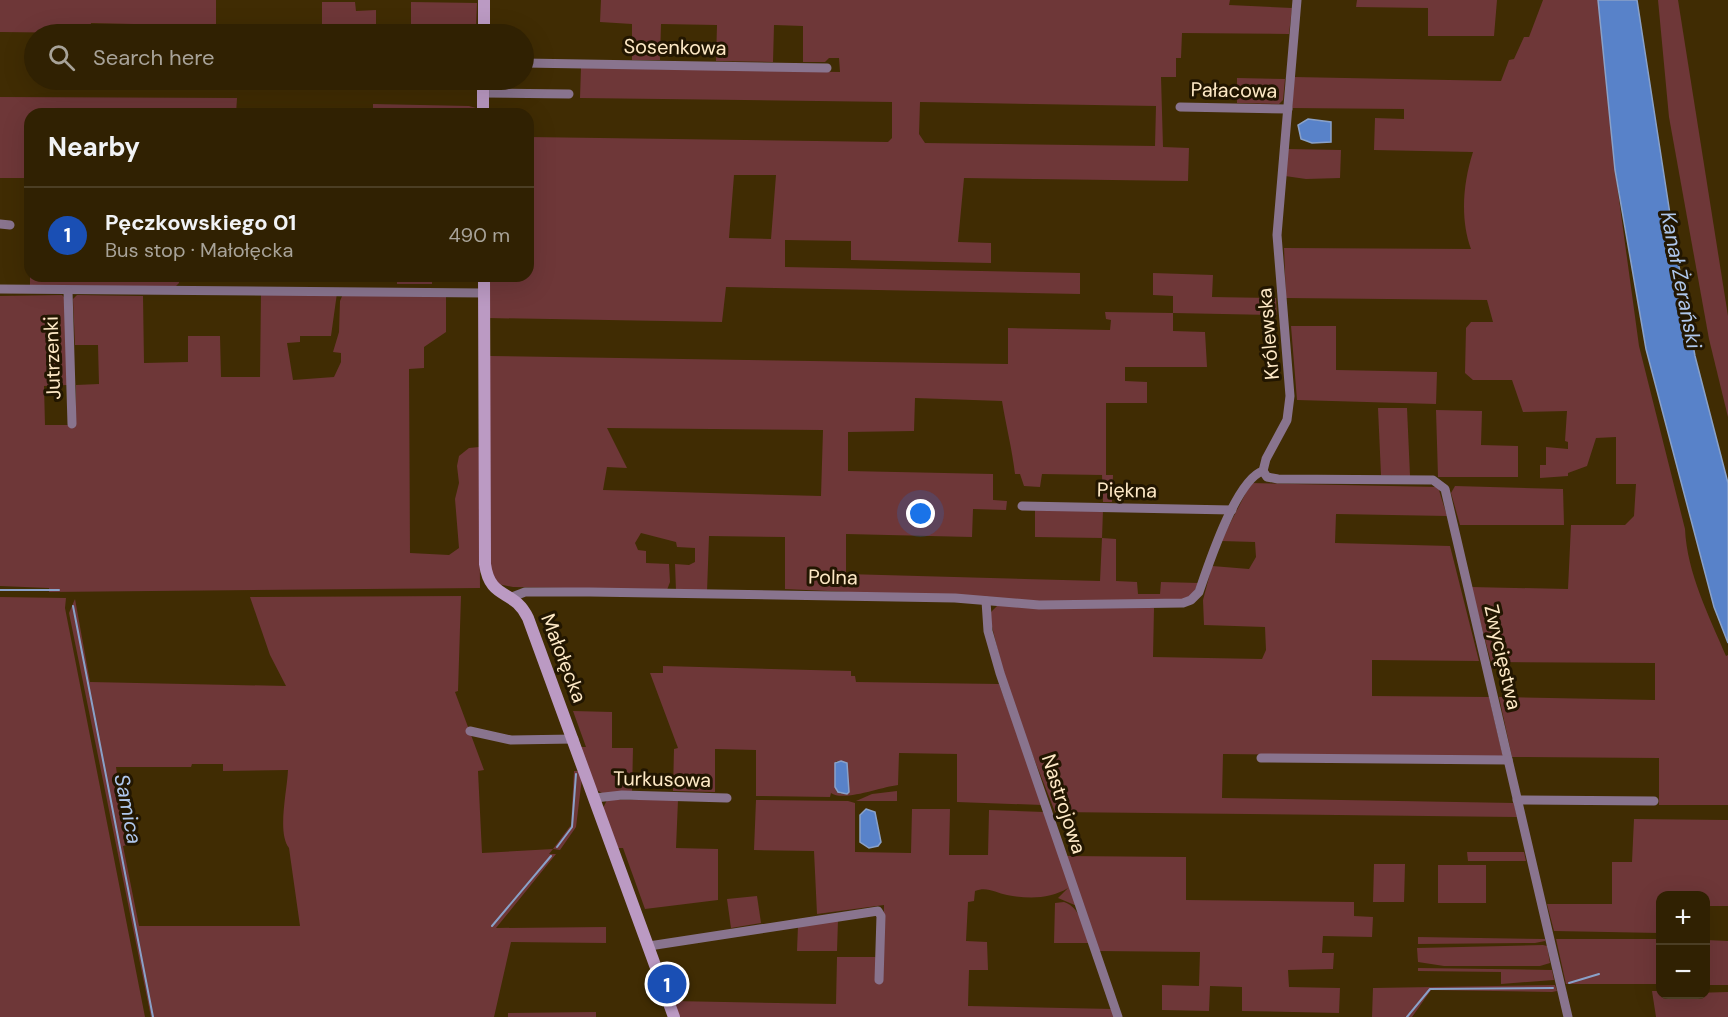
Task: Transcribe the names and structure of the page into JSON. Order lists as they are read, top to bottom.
{
  "streets": {
    "street": [
      "Sosenkowa",
      "Pałacowa",
      "Królewska",
      "Jutrzenki",
      "Piękna",
      "Polna",
      "Zwycięstwa",
      "Małołęcka",
      "Turkusowa",
      "Nastrojowa"
    ]
  },
  "crossings": [
    ["Pałacowa", "Królewska"],
    ["Królewska", "Piękna"],
    ["Królewska", "Polna"],
    ["Królewska", "Zwycięstwa"],
    ["Polna", "Małołęcka"],
    ["Polna", "Nastrojowa"],
    ["Małołęcka", "Turkusowa"]
  ],
  "water": ["Kanał Żerański", "Samica"],
  "page": {
    "search": "Search here",
    "heading": "Nearby",
    "list": [
      {
        "mark": "1",
        "name": "Pęczkowskiego 01",
        "note": "Bus stop · Małołęcka",
        "value": "490 m"
      }
    ],
    "map_buttons": ["+", "−"],
    "pins": "1"
  }
}
